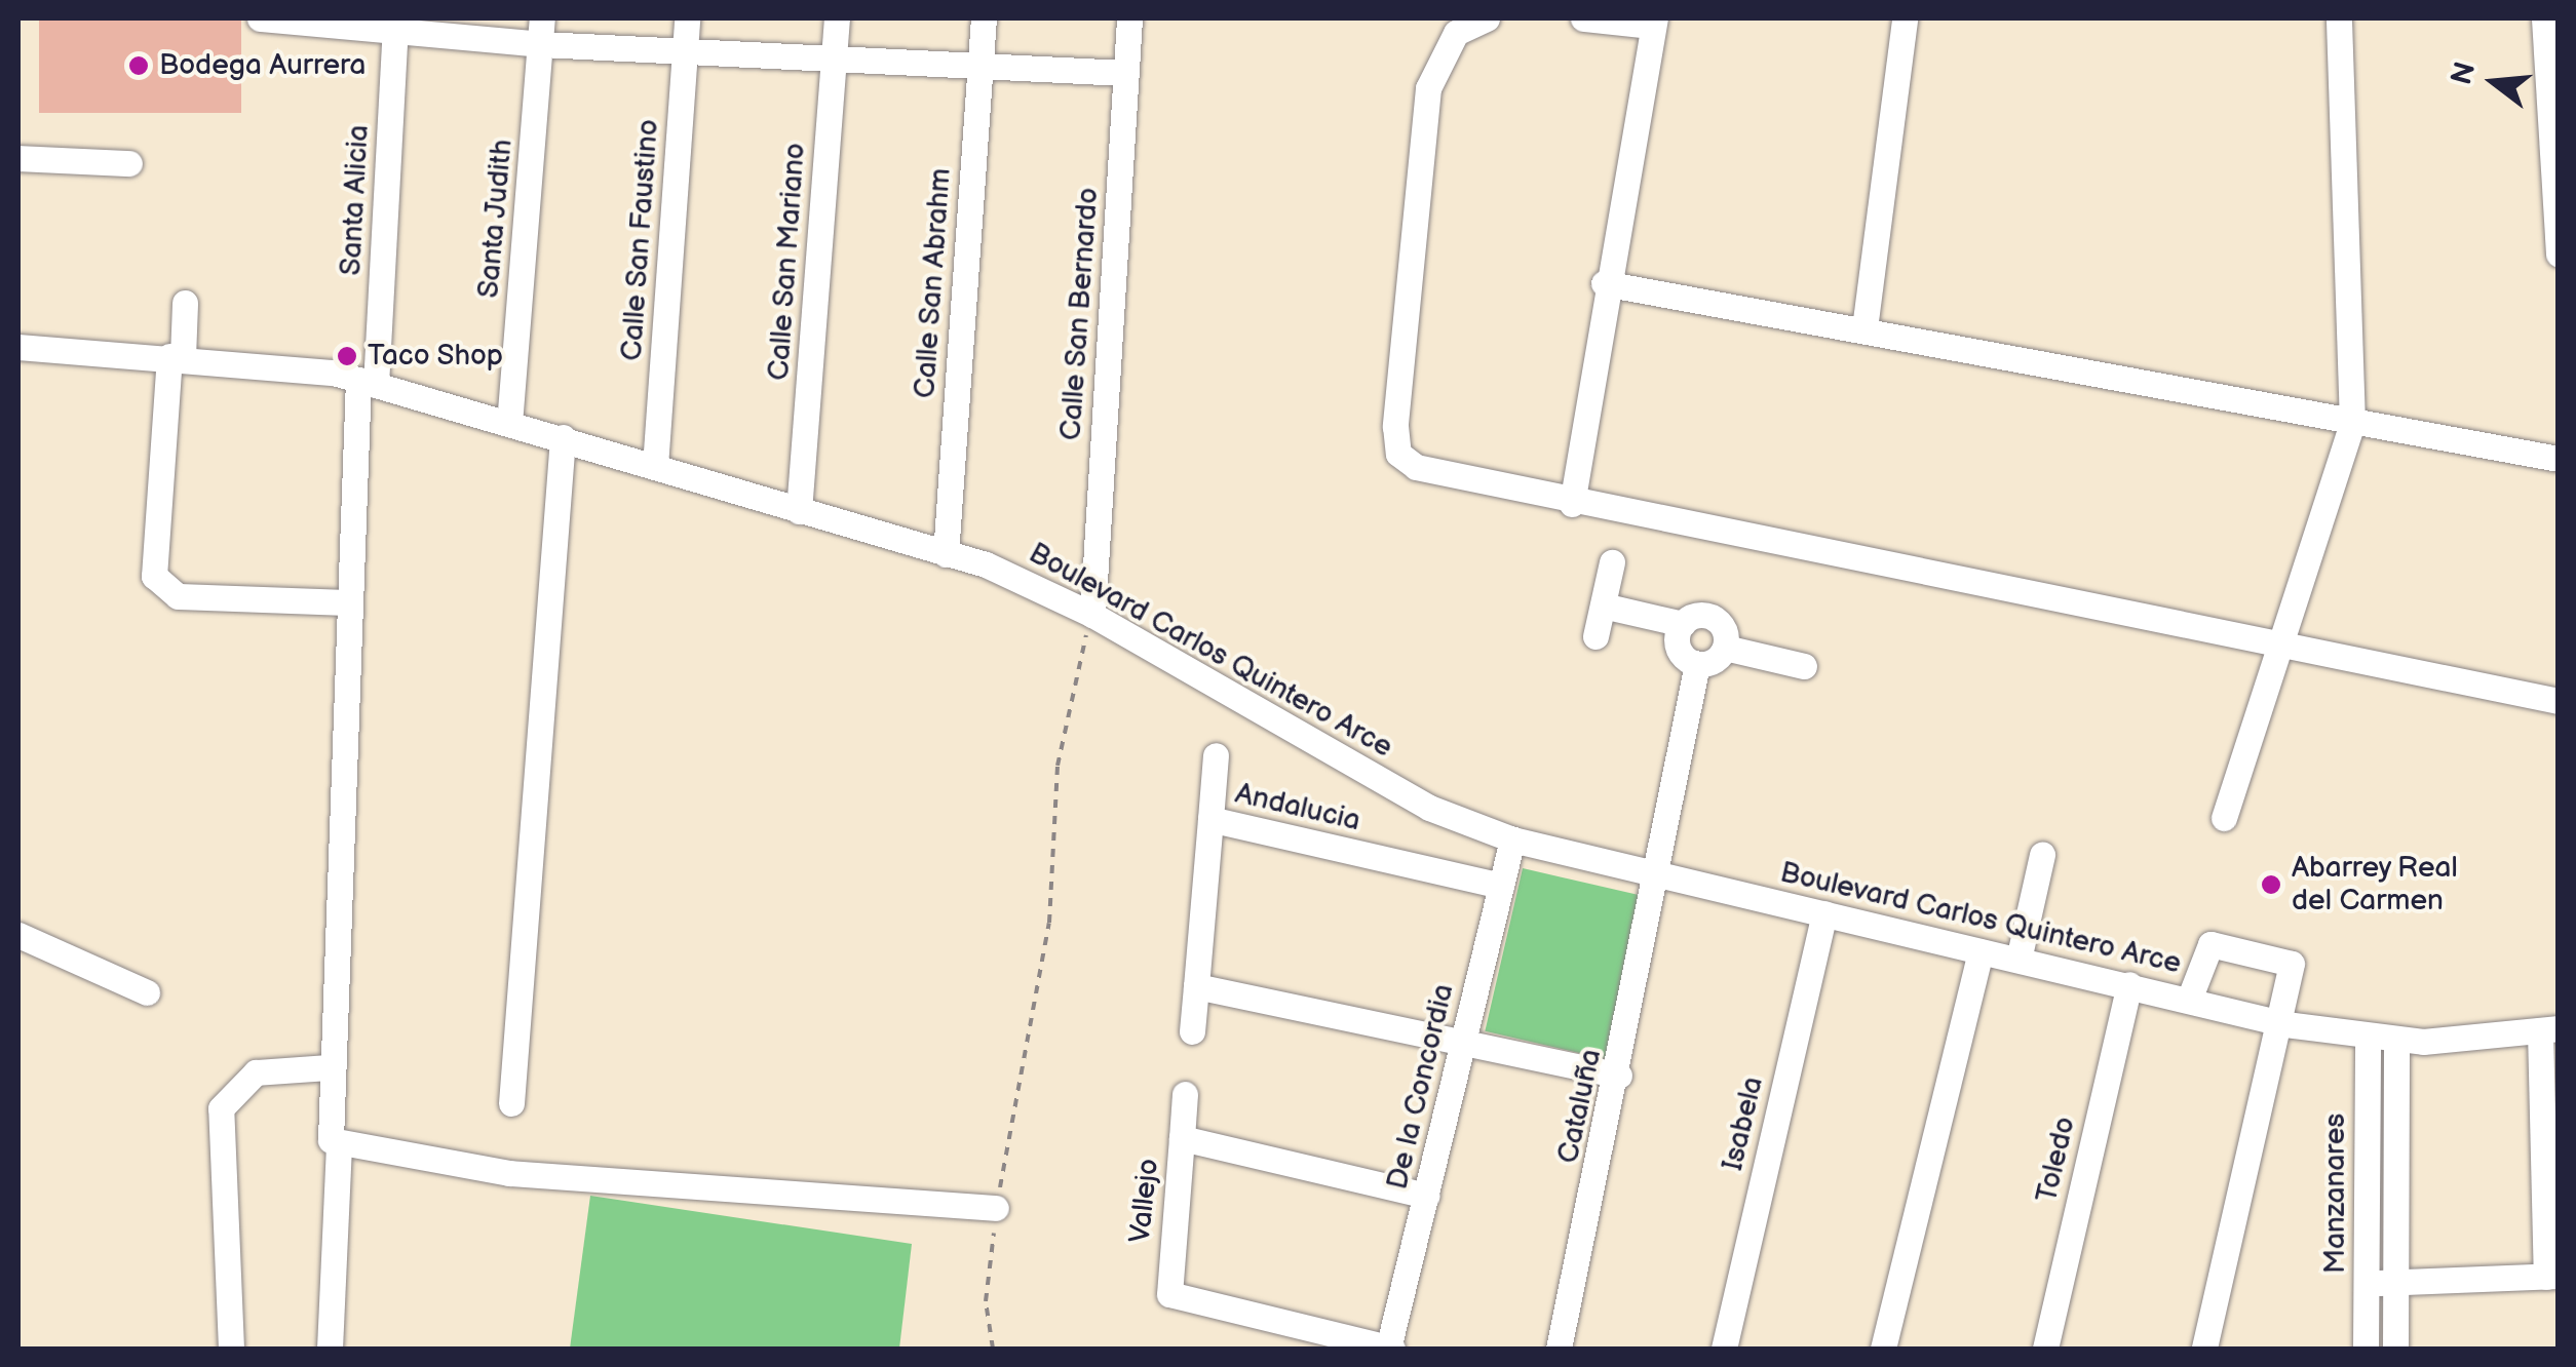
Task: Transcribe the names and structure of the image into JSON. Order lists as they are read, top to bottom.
{
  "streets": {
    "street": [
      "Santa Alicia",
      "Santa Judith",
      "Calle San Faustino",
      "Calle San Mariano",
      "Calle San Abrahm",
      "Calle San Bernardo",
      "Boulevard Carlos Quintero Arce",
      "Andalucia",
      "De la Concordia",
      "Cataluña",
      "Isabela",
      "Toledo",
      "Manzanares",
      "Vallejo"
    ]
  },
  "crossings": [
    ["Santa Alicia", "Boulevard Carlos Quintero Arce"],
    ["Santa Judith", "Boulevard Carlos Quintero Arce"],
    ["Calle San Faustino", "Boulevard Carlos Quintero Arce"],
    ["Calle San Mariano", "Boulevard Carlos Quintero Arce"],
    ["Calle San Abrahm", "Boulevard Carlos Quintero Arce"],
    ["Calle San Bernardo", "Boulevard Carlos Quintero Arce"],
    ["Boulevard Carlos Quintero Arce", "De la Concordia"],
    ["Boulevard Carlos Quintero Arce", "Cataluña"],
    ["Boulevard Carlos Quintero Arce", "Isabela"],
    ["Boulevard Carlos Quintero Arce", "Toledo"],
    ["Boulevard Carlos Quintero Arce", "Manzanares"],
    ["Andalucia", "De la Concordia"],
    ["De la Concordia", "Vallejo"]
  ],
  "places": ["Bodega Aurrera", "Taco Shop", "Abarrey Real del Carmen"],
  "north": "left"
}
